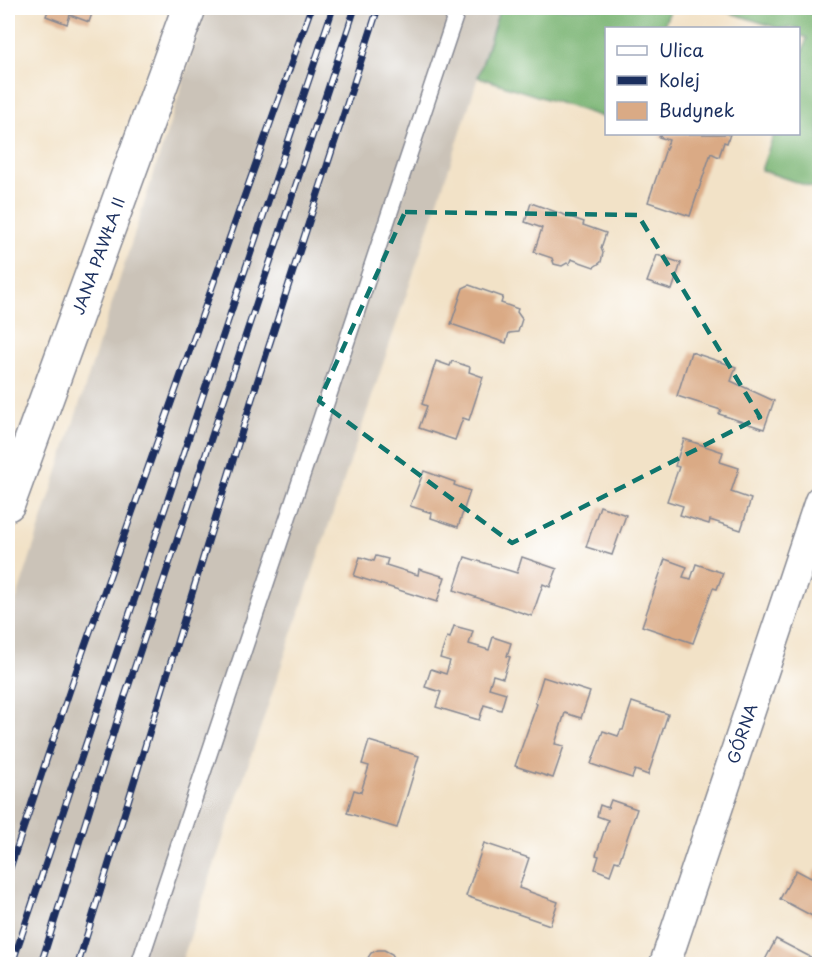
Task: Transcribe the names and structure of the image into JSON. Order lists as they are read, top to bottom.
{
  "streets": {
    "main road": ["JANA PAWŁA II"],
    "street": ["GÓRNA"]
  },
  "legend": ["Ulica", "Kolej", "Budynek"]
}
